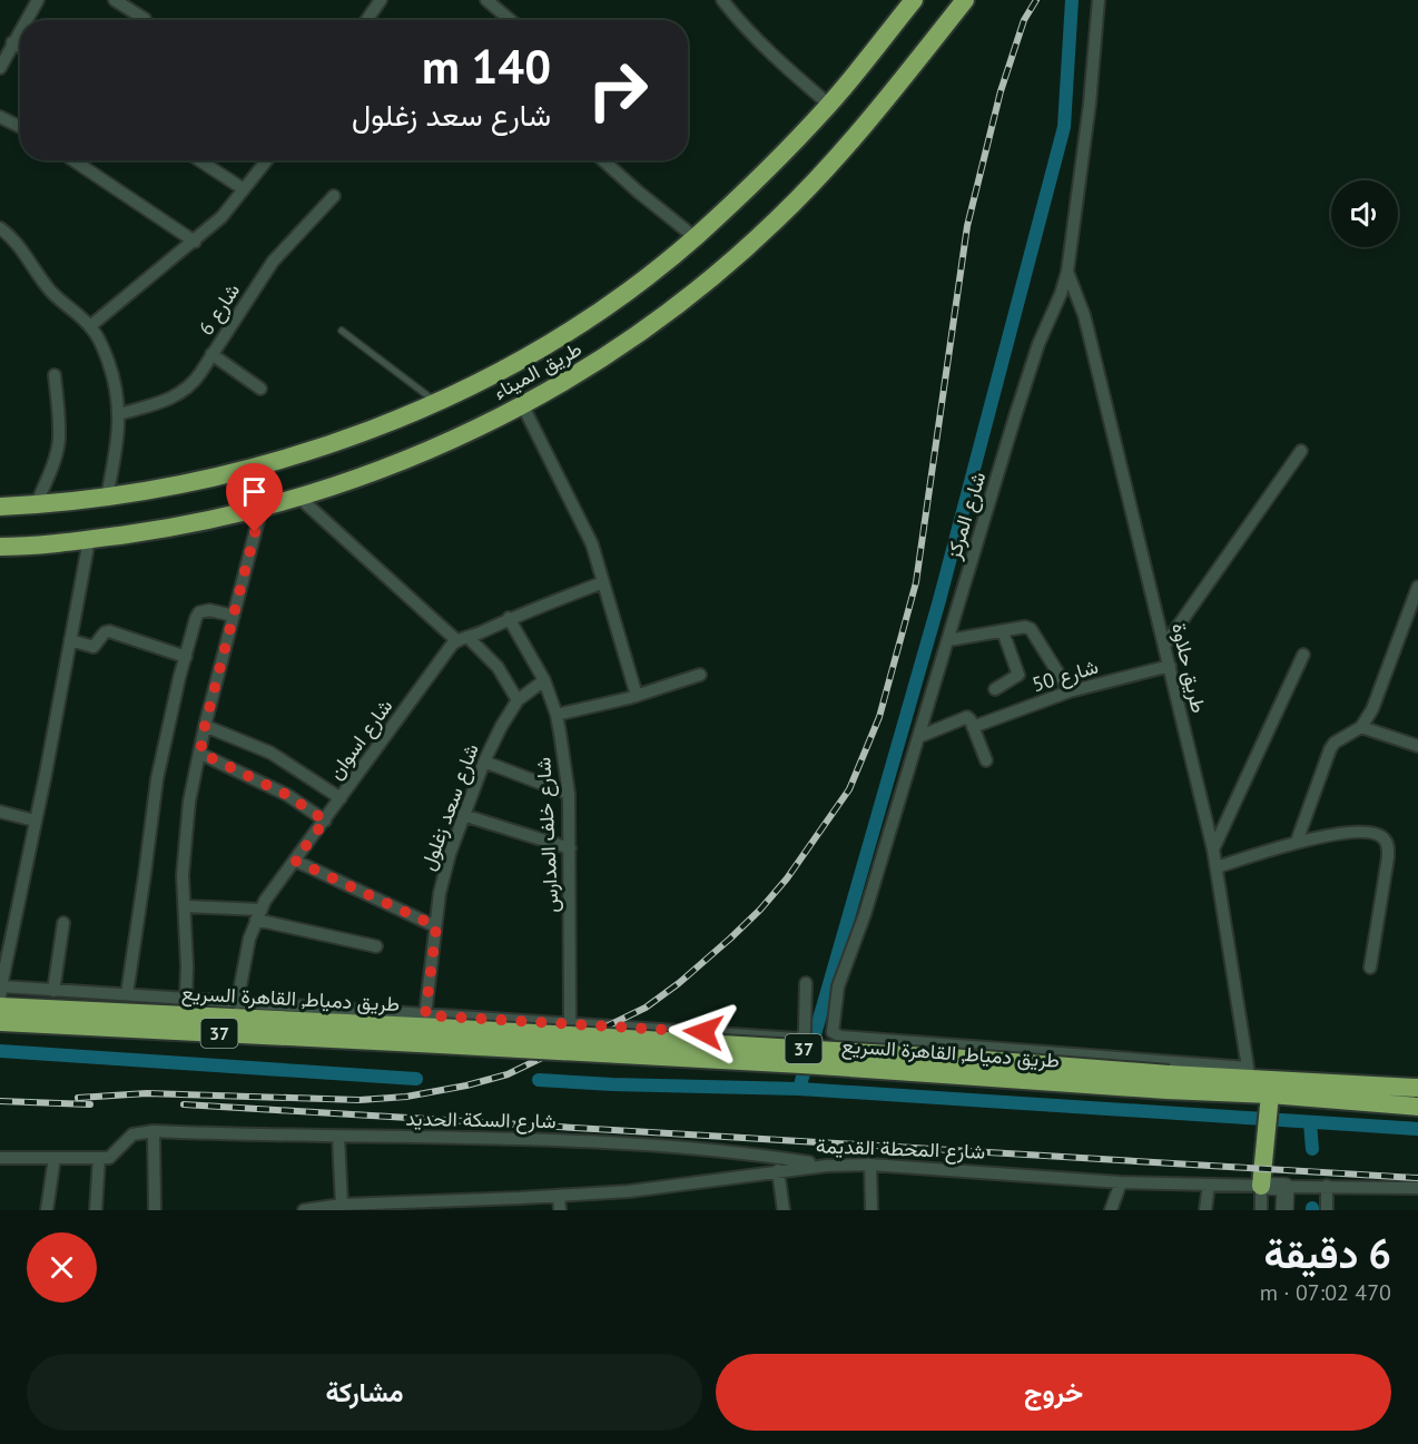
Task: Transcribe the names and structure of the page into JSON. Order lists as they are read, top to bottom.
{
  "streets": {
    "highway": ["طريق الميناء", "طريق دمياط, القاهرة السريع", "37"],
    "main road": ["شارع المحطة القديمة"],
    "street": [
      "شارع 6",
      "شارع المركز",
      "طريق حلاوة",
      "شارع 50",
      "شارع اسوان",
      "شارع سعد زغلول",
      "شارع خلف المدارس",
      "شارع السكة الحديد"
    ]
  },
  "crossings": [
    ["شارع المركز", "طريق حلاوة"],
    ["شارع المركز", "طريق دمياط, القاهرة السريع"],
    ["طريق حلاوة", "شارع 50"],
    ["طريق حلاوة", "طريق دمياط, القاهرة السريع"],
    ["شارع اسوان", "شارع خلف المدارس"],
    ["شارع سعد زغلول", "طريق دمياط, القاهرة السريع"],
    ["شارع السكة الحديد", "شارع المحطة القديمة"]
  ],
  "page": {
    "turn": ["140 m", "شارع سعد زغلول"],
    "heading": ["6 دقيقة", "470 m · 07:02"],
    "buttons": ["خروج", "مشاركة"]
  }
}
